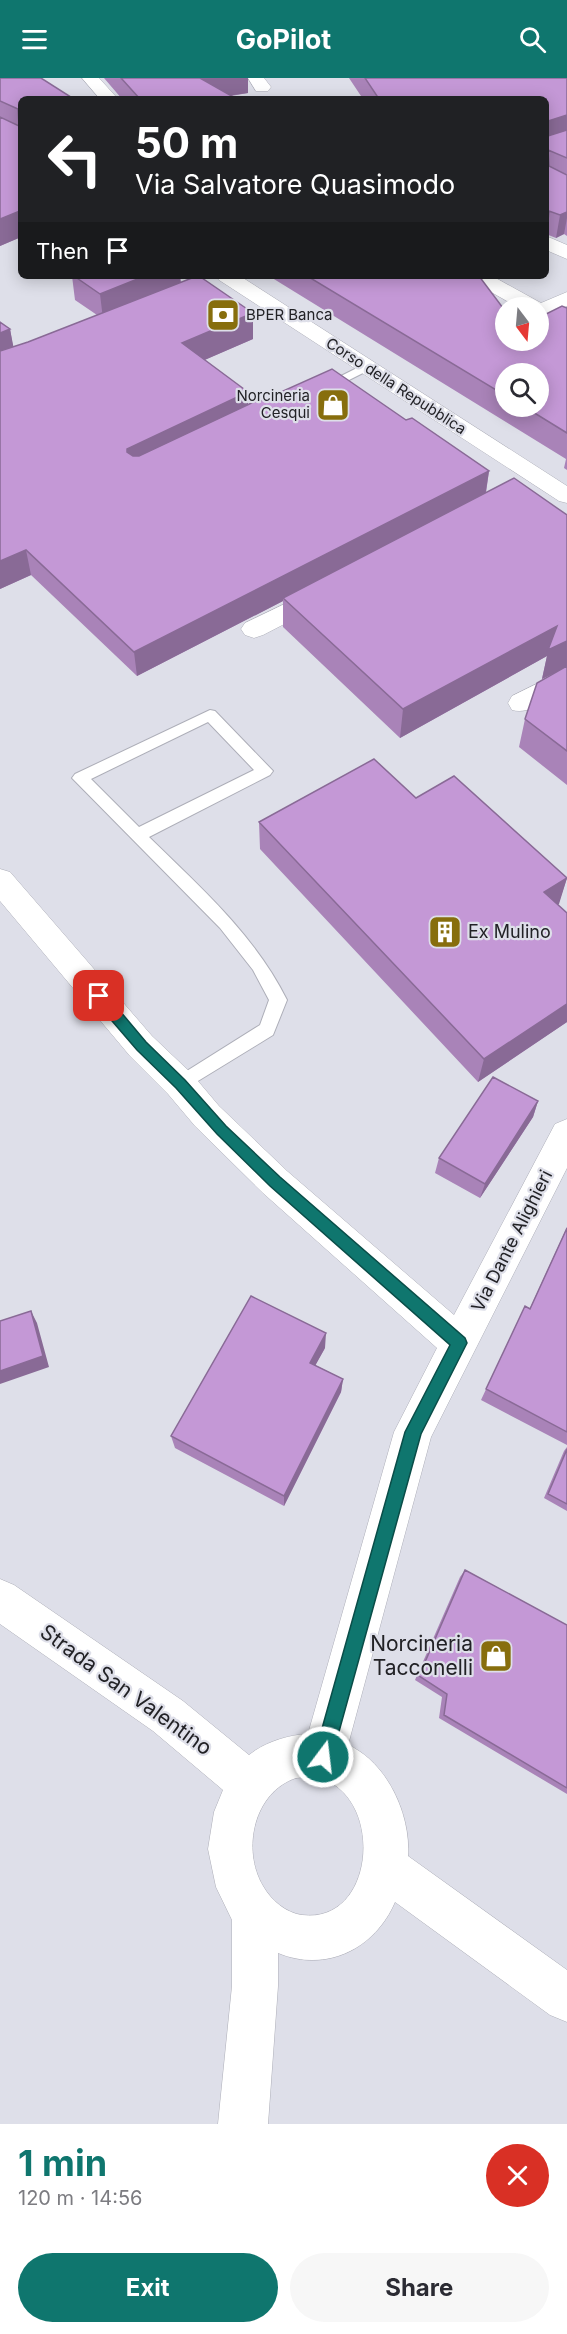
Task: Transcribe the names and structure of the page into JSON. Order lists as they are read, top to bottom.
{
  "streets": {
    "street": ["Corso della Repubblica", "Via Dante Alighieri", "Strada San Valentino"]
  },
  "crossings": [
    ["Via Dante Alighieri", "Strada San Valentino"]
  ],
  "places": {
    "bank": ["BPER Banca"],
    "shop": ["Norcineria Cesqui", "Norcineria Tacconelli"],
    "building": ["Ex Mulino"]
  },
  "north": "bottom",
  "page": {
    "header": "GoPilot",
    "turn": ["50 m", "Via Salvatore Quasimodo"],
    "then": "Then",
    "heading": ["1 min", "120 m · 14:56"],
    "buttons": ["Exit", "Share"]
  }
}
